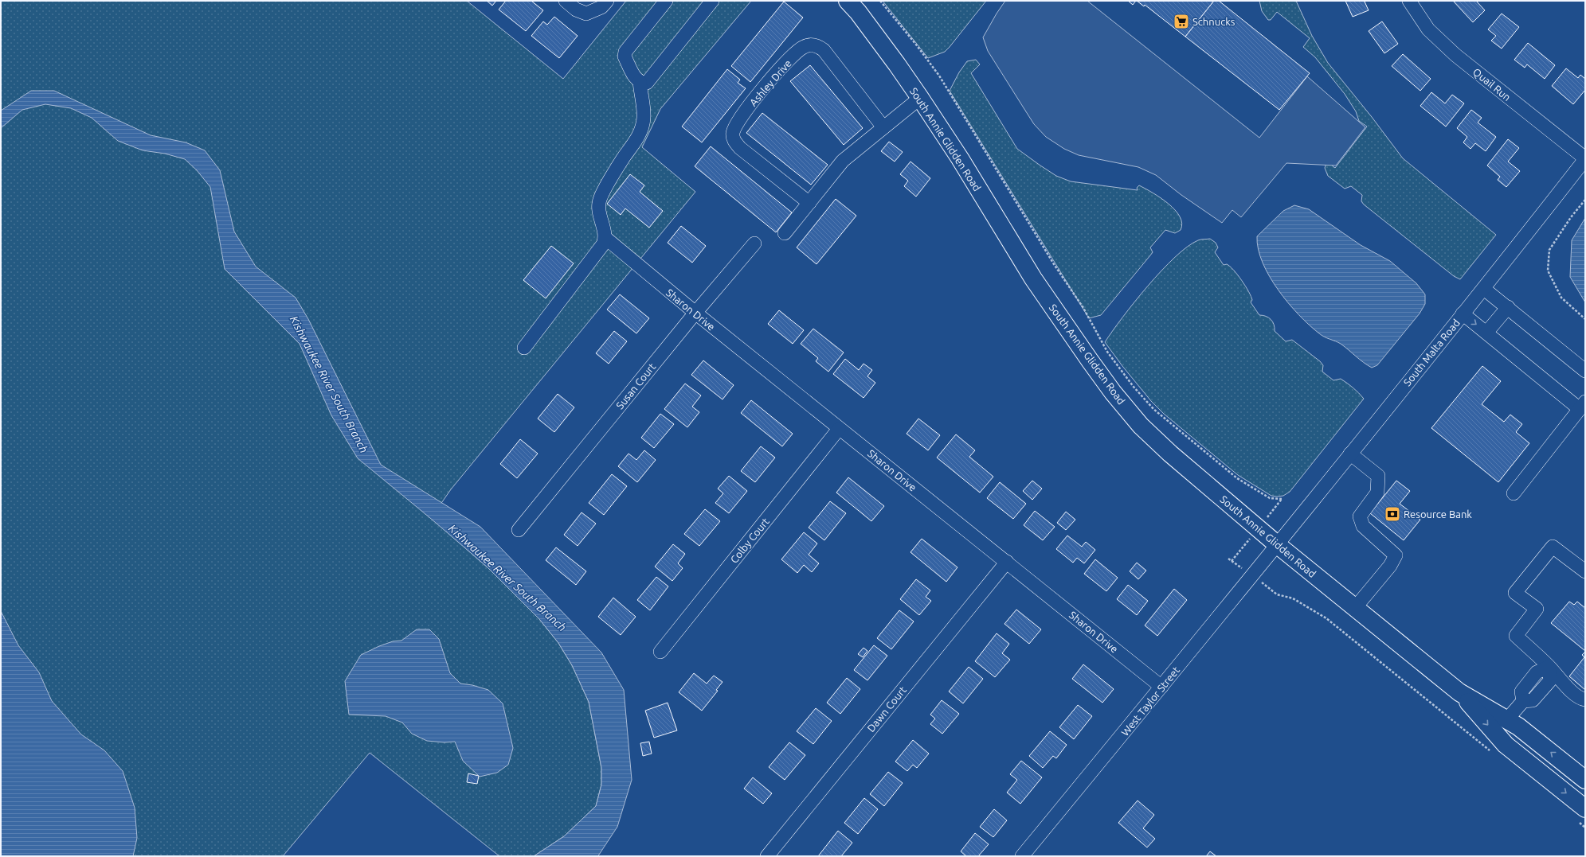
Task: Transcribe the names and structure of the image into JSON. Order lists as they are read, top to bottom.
{
  "streets": {
    "main road": ["South Annie Glidden Road"],
    "street": [
      "Ashley Drive",
      "Quail Run",
      "Sharon Drive",
      "South Malta Road",
      "Susan Court",
      "Colby Court",
      "West Taylor Street",
      "Dawn Court"
    ]
  },
  "crossings": [
    ["Quail Run", "South Malta Road"],
    ["South Annie Glidden Road", "South Malta Road"],
    ["South Annie Glidden Road", "West Taylor Street"],
    ["Sharon Drive", "Susan Court"],
    ["Sharon Drive", "Colby Court"],
    ["Sharon Drive", "West Taylor Street"],
    ["Sharon Drive", "Dawn Court"],
    ["South Malta Road", "West Taylor Street"]
  ],
  "water": ["Kishwaukee River South Branch"],
  "places": {
    "supermarket": ["Schnucks"],
    "bank": ["Resource Bank"]
  }
}
